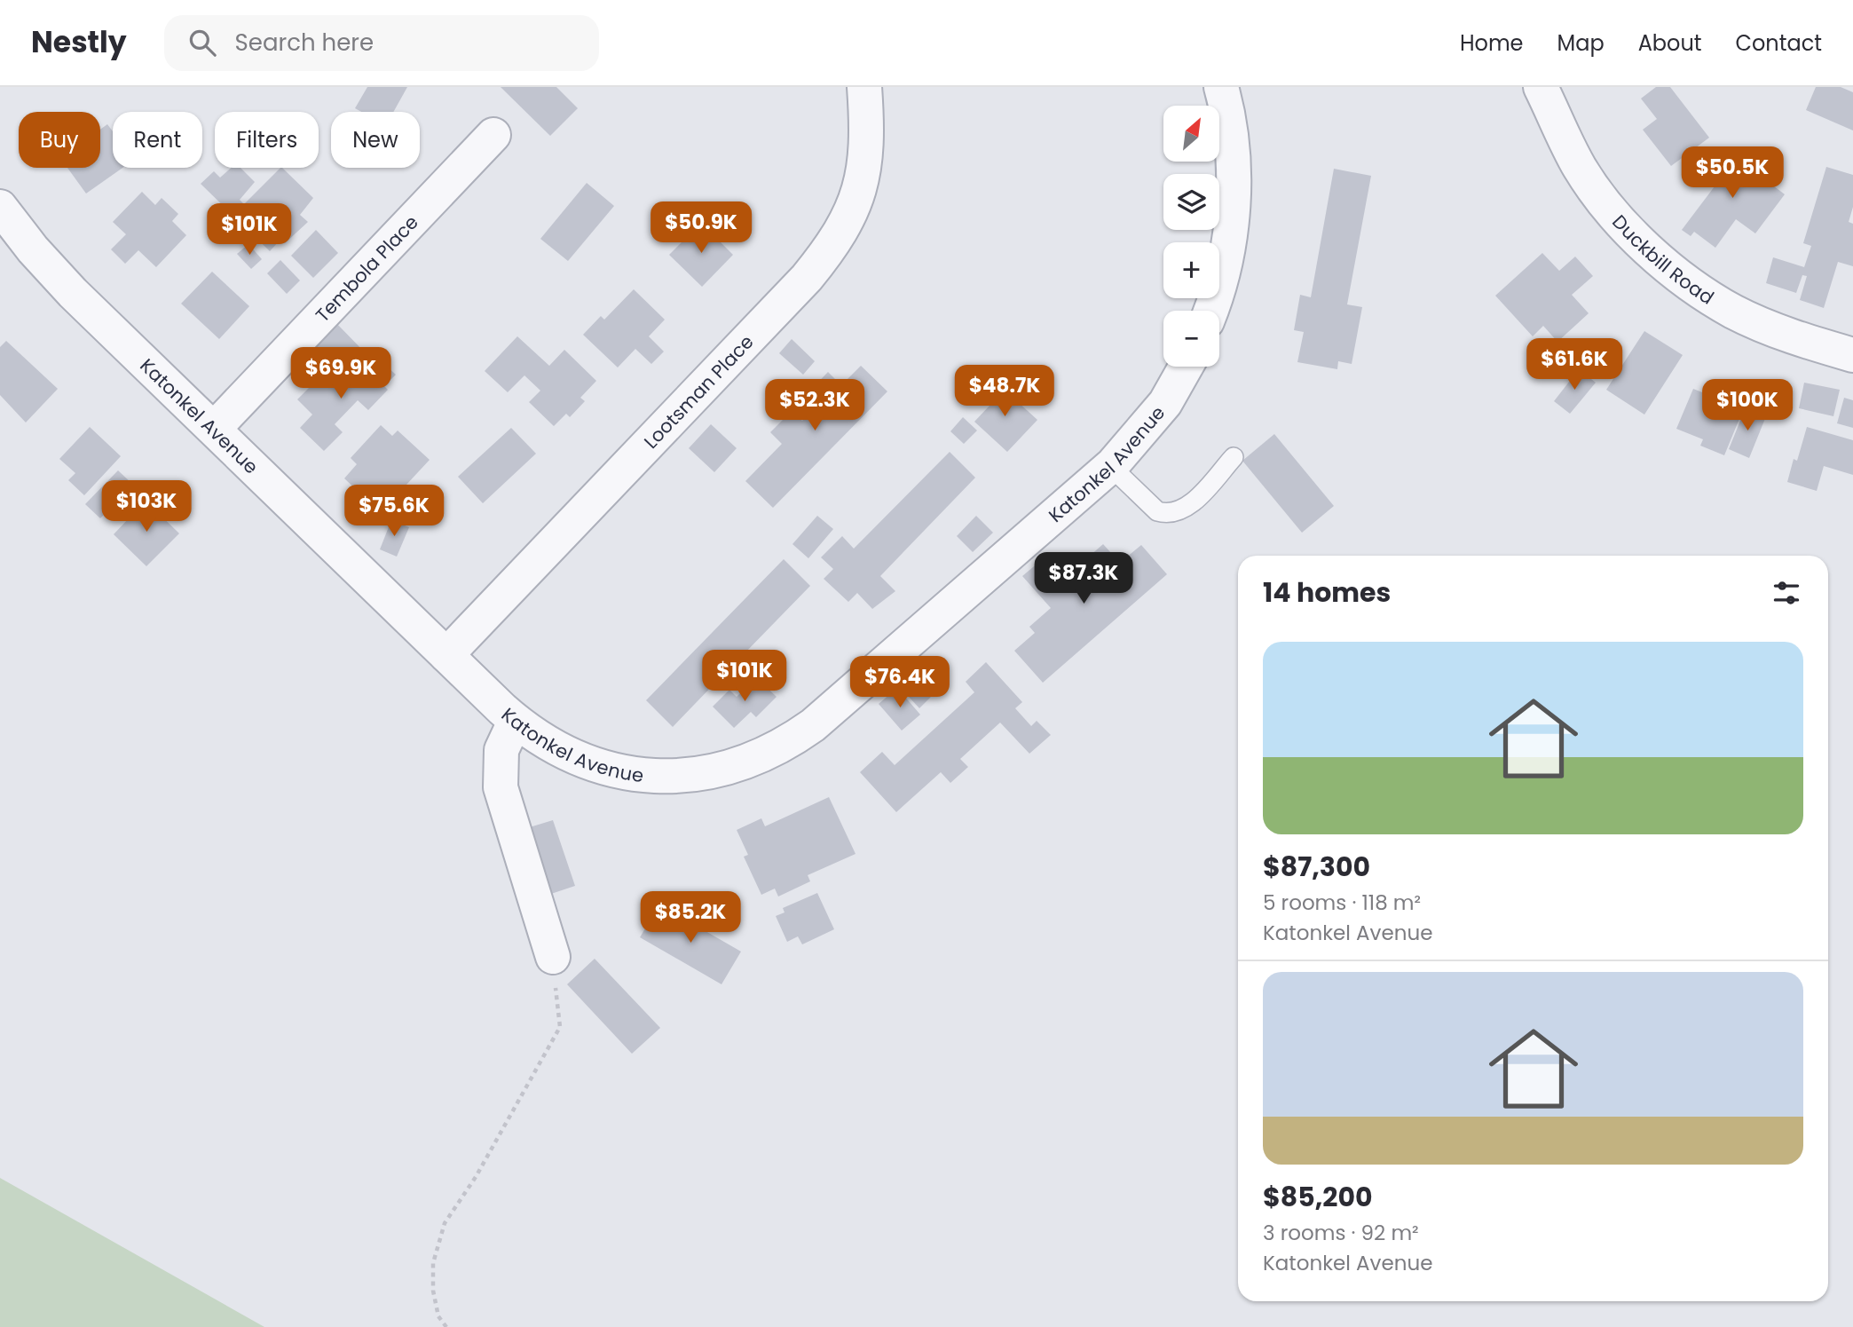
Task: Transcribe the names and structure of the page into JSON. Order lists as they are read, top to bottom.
{
  "streets": {
    "street": [
      "Duckbill Road",
      "Tembola Place",
      "Lootsman Place",
      "Katonkel Avenue"
    ]
  },
  "crossings": [
    ["Tembola Place", "Katonkel Avenue"],
    ["Lootsman Place", "Katonkel Avenue"]
  ],
  "north": "top right",
  "page": {
    "header": "Nestly",
    "search": "Search here",
    "nav": [
      "Home",
      "Map",
      "About",
      "Contact"
    ],
    "map_buttons": ["+", "−"],
    "chip": [
      "Buy",
      "Rent",
      "Filters",
      "New"
    ],
    "price": [
      "$50.5K",
      "$50.9K",
      "$101K",
      "$61.6K",
      "$69.9K",
      "$48.7K",
      "$52.3K",
      "$100K",
      "$103K",
      "$75.6K",
      "$87.3K",
      "$101K",
      "$76.4K",
      "$85.2K"
    ],
    "heading": "14 homes",
    "list": [
      {
        "name": "$87,300",
        "note": "5 rooms · 118 m² · Katonkel Avenue"
      },
      {
        "name": "$85,200",
        "note": "3 rooms · 92 m² · Katonkel Avenue"
      }
    ]
  }
}
